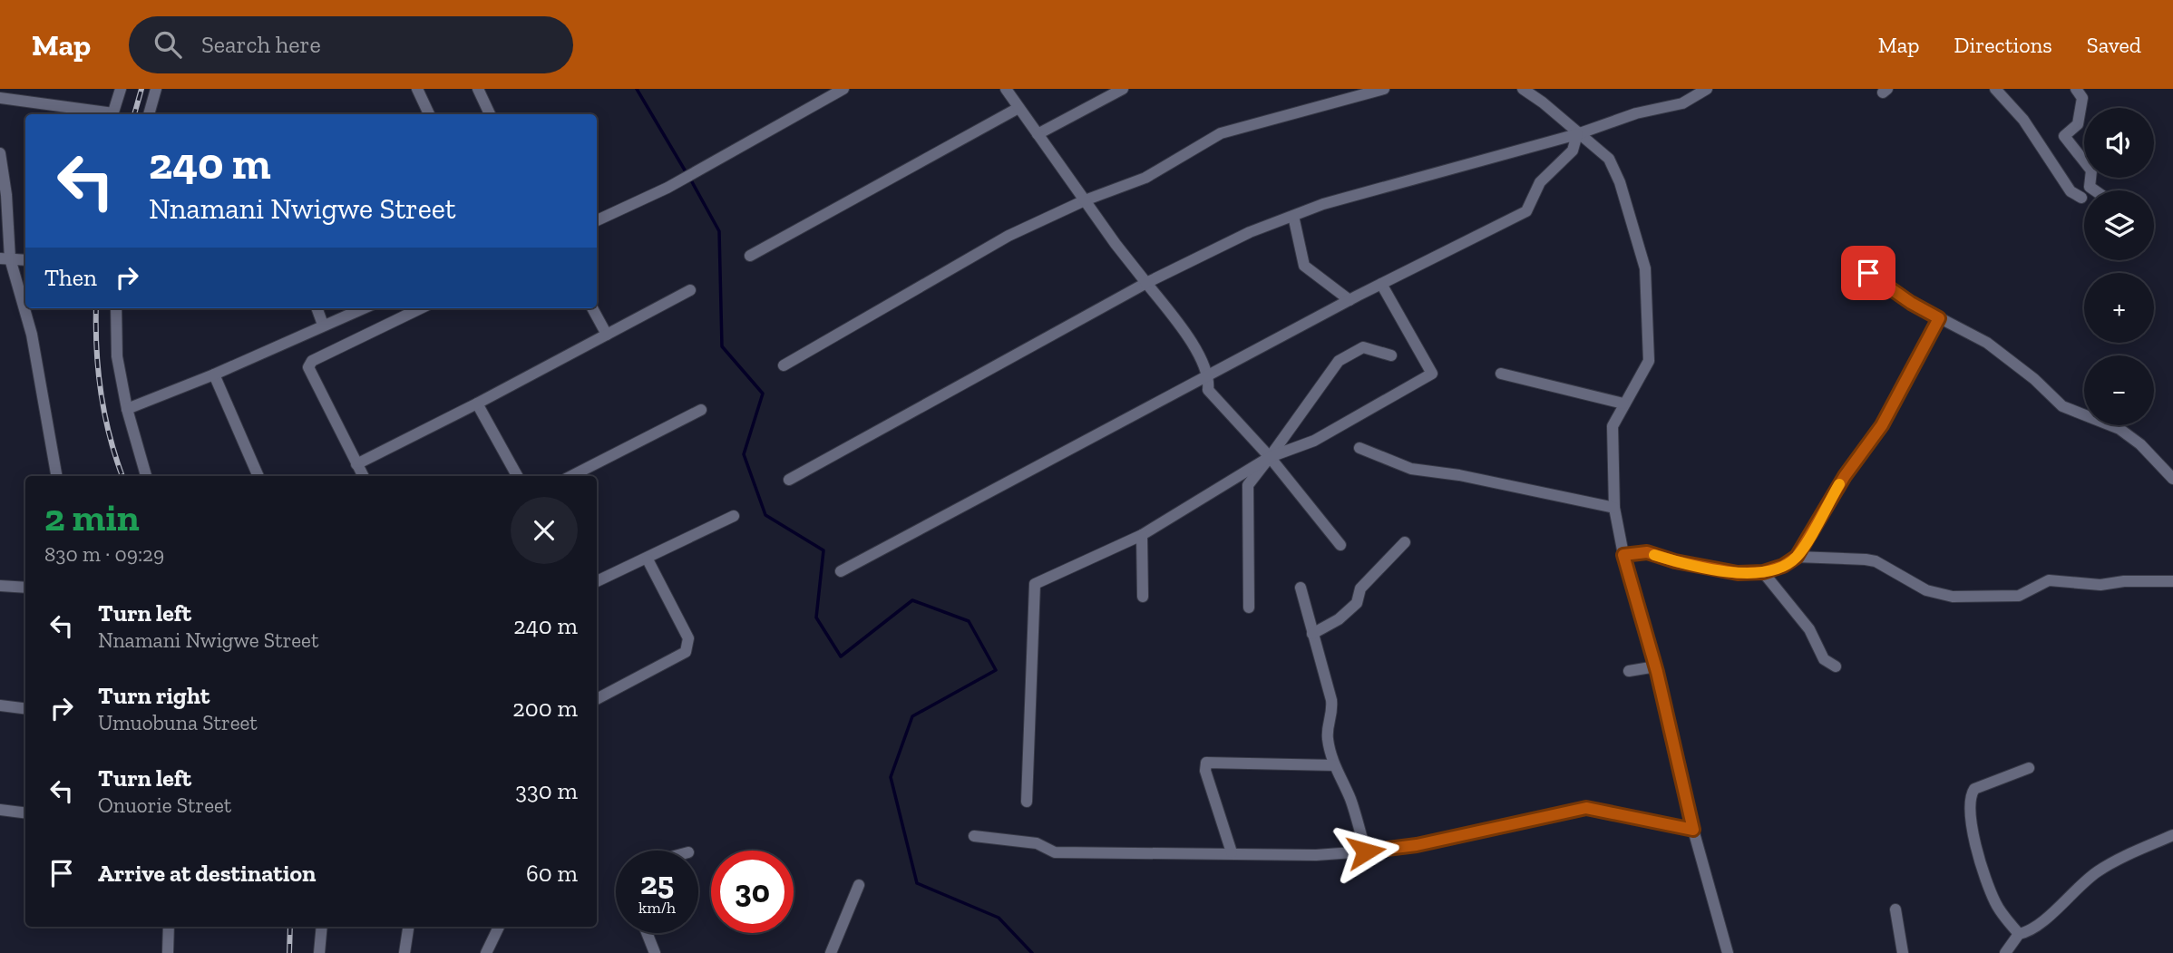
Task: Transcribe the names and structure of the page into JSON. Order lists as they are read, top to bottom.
{
  "page": {
    "header": "Map",
    "search": "Search here",
    "nav": ["Map", "Directions", "Saved"],
    "map_buttons": ["+", "−"],
    "turn": ["240 m", "Nnamani Nwigwe Street"],
    "then": "Then",
    "heading": ["2 min", "830 m · 09:29"],
    "list": [
      {
        "name": "Turn left",
        "note": "Nnamani Nwigwe Street",
        "value": "240 m"
      },
      {
        "name": "Turn right",
        "note": "Umuobuna Street",
        "value": "200 m"
      },
      {
        "name": "Turn left",
        "note": "Onuorie Street",
        "value": "330 m"
      },
      {
        "name": "Arrive at destination",
        "value": "60 m"
      }
    ],
    "speed": "25 km/h",
    "limit": "30"
  }
}
